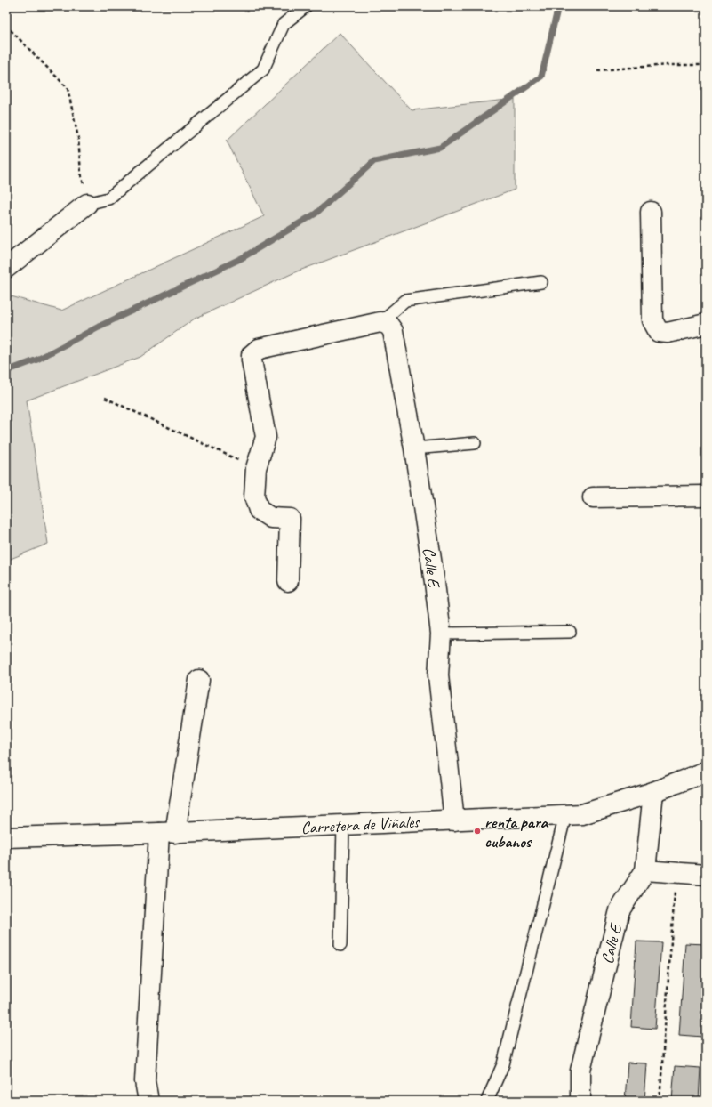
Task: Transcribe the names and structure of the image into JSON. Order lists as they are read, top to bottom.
{
  "streets": {
    "street": ["Calle E", "Carretera de Viñales"]
  },
  "crossings": [
    ["Calle E", "Carretera de Viñales"]
  ],
  "places": ["renta para cubanos"]
}
